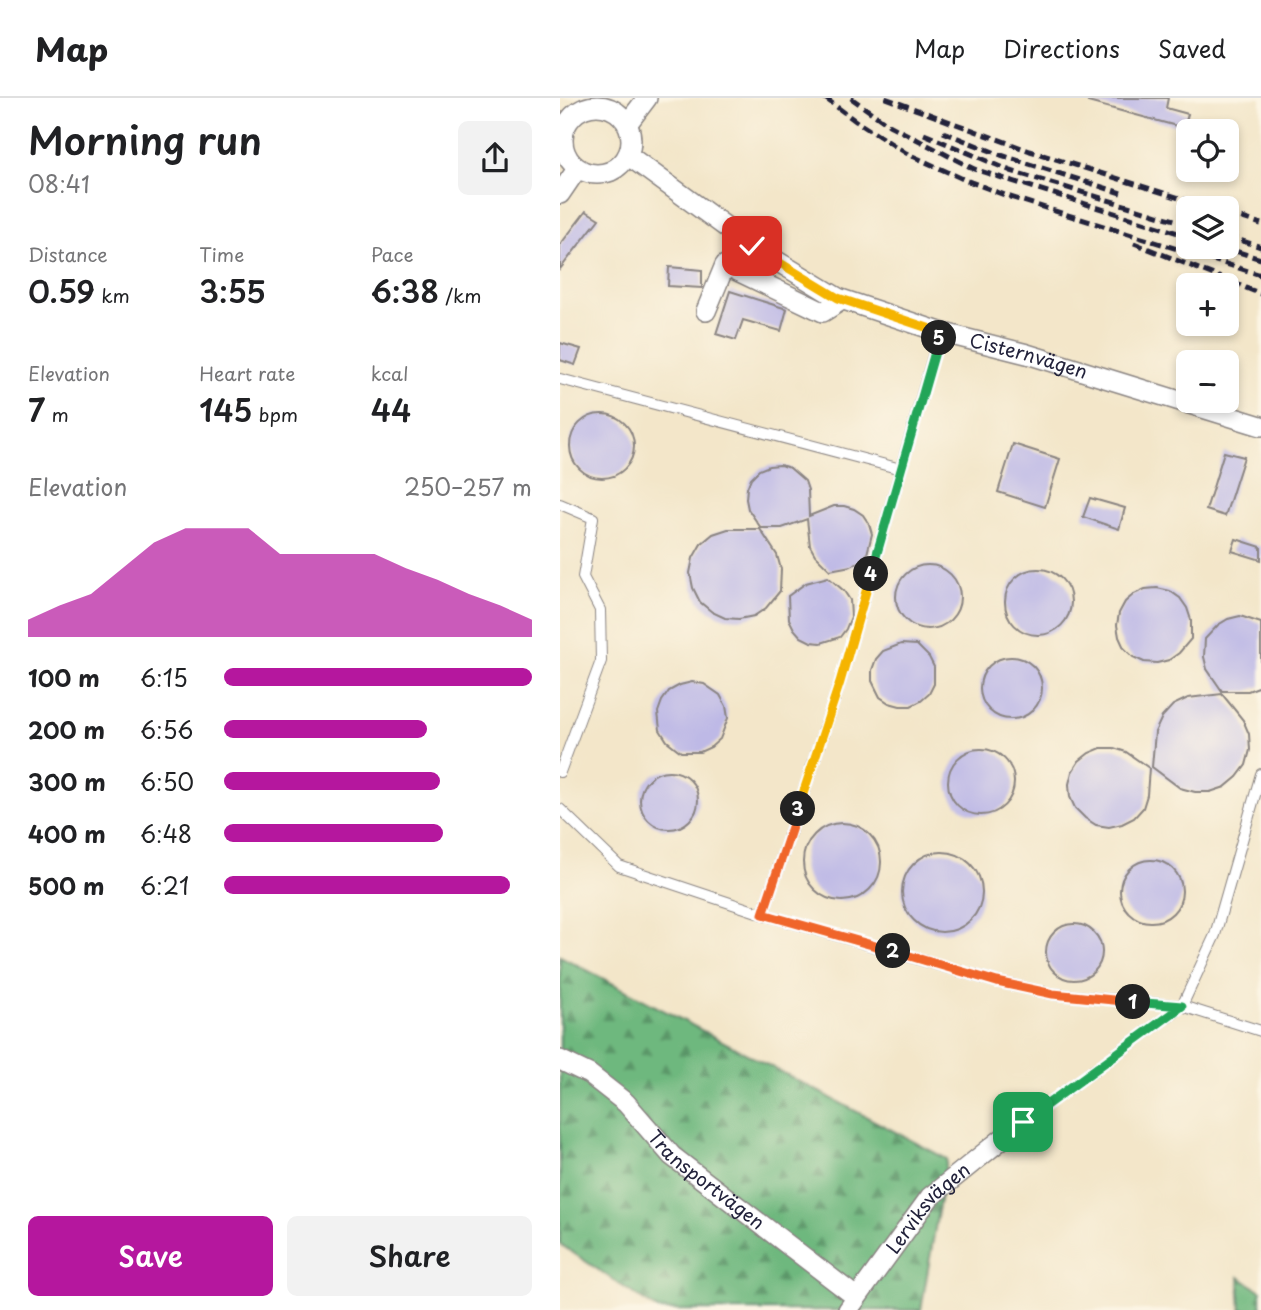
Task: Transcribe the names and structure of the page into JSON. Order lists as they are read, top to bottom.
{
  "streets": {
    "street": ["Cisternvägen", "Transportvägen", "Lerviksvägen"]
  },
  "crossings": [
    ["Transportvägen", "Lerviksvägen"]
  ],
  "page": {
    "header": "Map",
    "nav": ["Map", "Directions", "Saved"],
    "heading": ["Morning run", "08:41"],
    "map_buttons": ["+", "−"],
    "stats": [
      ["Distance", "0.59 km"],
      ["Time", "3:55"],
      ["Pace", "6:38 /km"],
      ["Elevation", "7 m"],
      ["Heart rate", "145 bpm"],
      ["kcal", "44"]
    ],
    "pins": [
      "5",
      "4",
      "3",
      "2",
      "1"
    ],
    "chart": ["Elevation", "250–257 m"],
    "list": [
      {
        "name": "100 m",
        "note": "6:15"
      },
      {
        "name": "200 m",
        "note": "6:56"
      },
      {
        "name": "300 m",
        "note": "6:50"
      },
      {
        "name": "400 m",
        "note": "6:48"
      },
      {
        "name": "500 m",
        "note": "6:21"
      }
    ],
    "buttons": ["Save", "Share"]
  }
}
